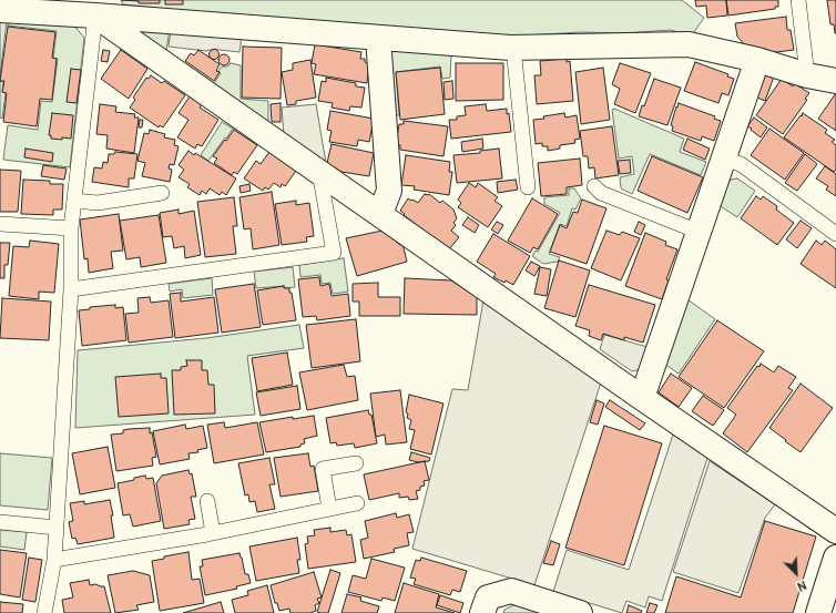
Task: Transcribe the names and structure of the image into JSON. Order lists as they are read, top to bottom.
{
  "north": "bottom right"
}
